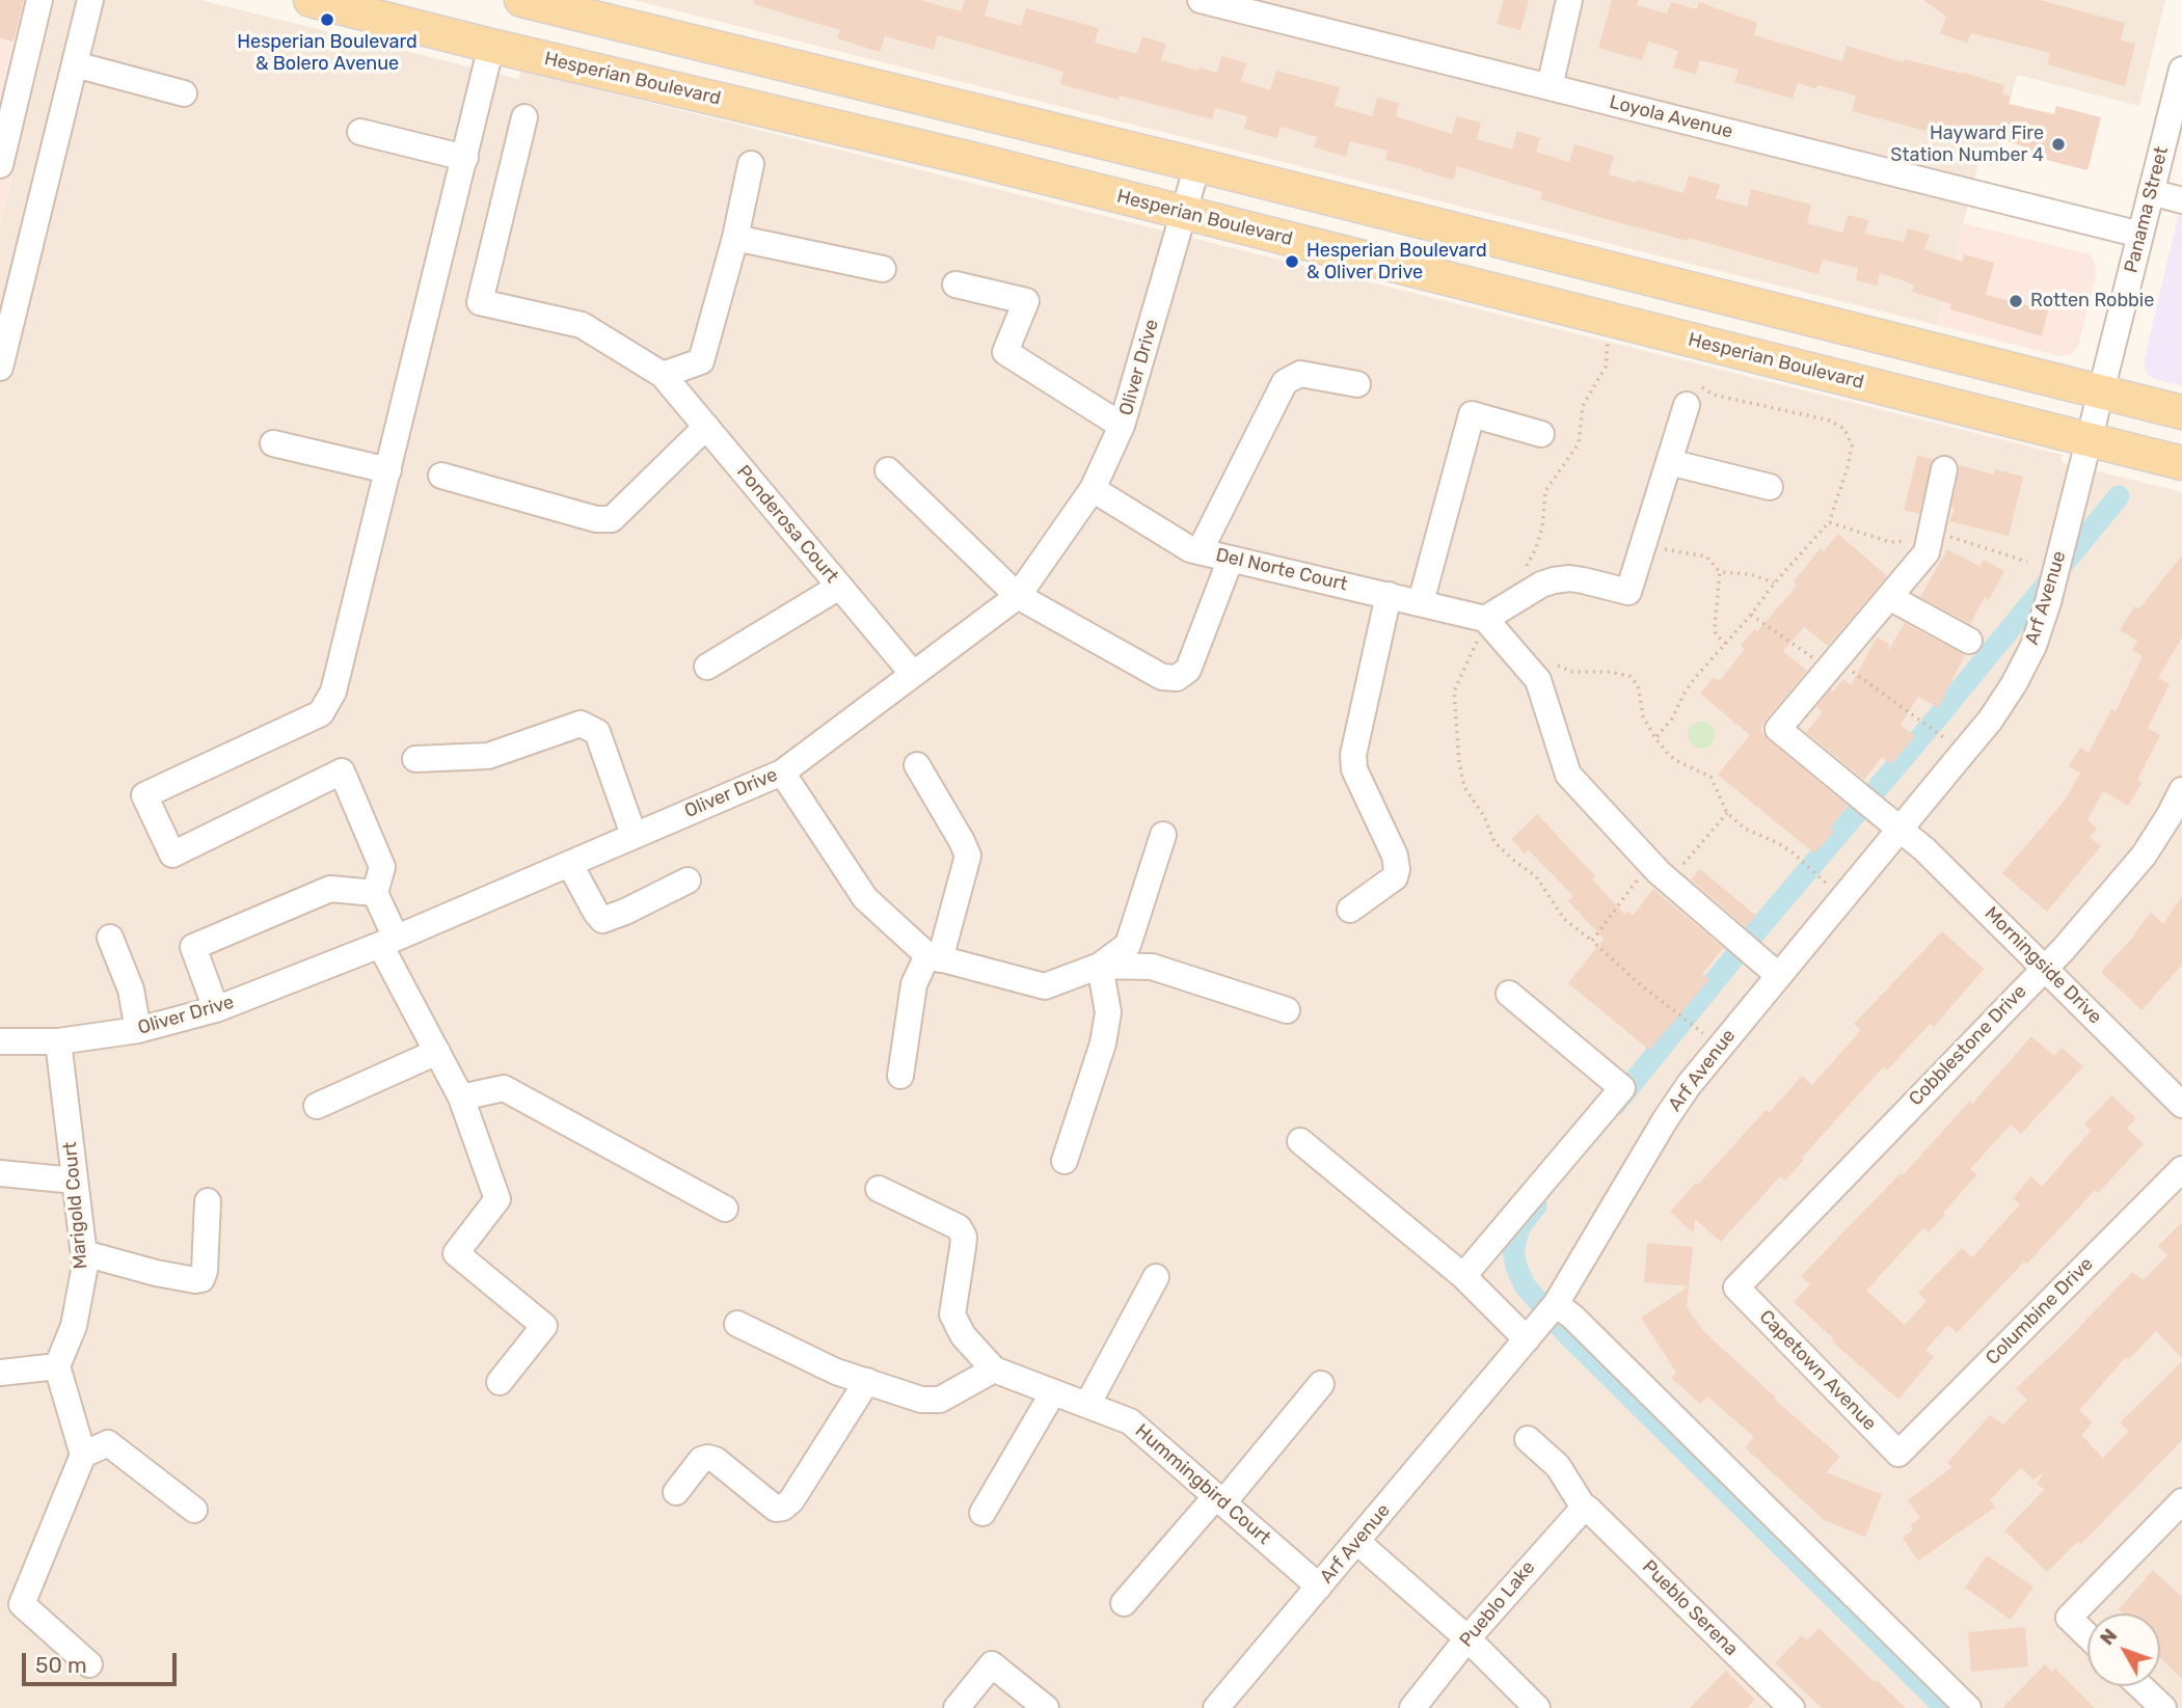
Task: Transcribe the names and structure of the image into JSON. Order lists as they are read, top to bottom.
{
  "streets": {
    "main road": ["Hesperian Boulevard"],
    "street": [
      "Loyola Avenue",
      "Panama Street",
      "Oliver Drive",
      "Ponderosa Court",
      "Del Norte Court",
      "Arf Avenue",
      "Morningside Drive",
      "Cobblestone Drive",
      "Marigold Court",
      "Columbine Drive",
      "Capetown Avenue",
      "Hummingbird Court",
      "Pueblo Lake",
      "Pueblo Serena"
    ]
  },
  "crossings": [
    ["Hesperian Boulevard", "Oliver Drive"],
    ["Hesperian Boulevard", "Arf Avenue"],
    ["Loyola Avenue", "Panama Street"],
    ["Panama Street", "Arf Avenue"],
    ["Oliver Drive", "Ponderosa Court"],
    ["Oliver Drive", "Del Norte Court"],
    ["Oliver Drive", "Marigold Court"],
    ["Arf Avenue", "Morningside Drive"],
    ["Arf Avenue", "Hummingbird Court"],
    ["Morningside Drive", "Cobblestone Drive"],
    ["Cobblestone Drive", "Capetown Avenue"],
    ["Columbine Drive", "Capetown Avenue"],
    ["Pueblo Lake", "Pueblo Serena"]
  ],
  "places": [
    "Hesperian Boulevard & Bolero Avenue",
    "Hayward Fire Station Number 4",
    "Hesperian Boulevard & Oliver Drive",
    "Rotten Robbie"
  ],
  "scale_bar": "50 m",
  "north": "top left"
}
